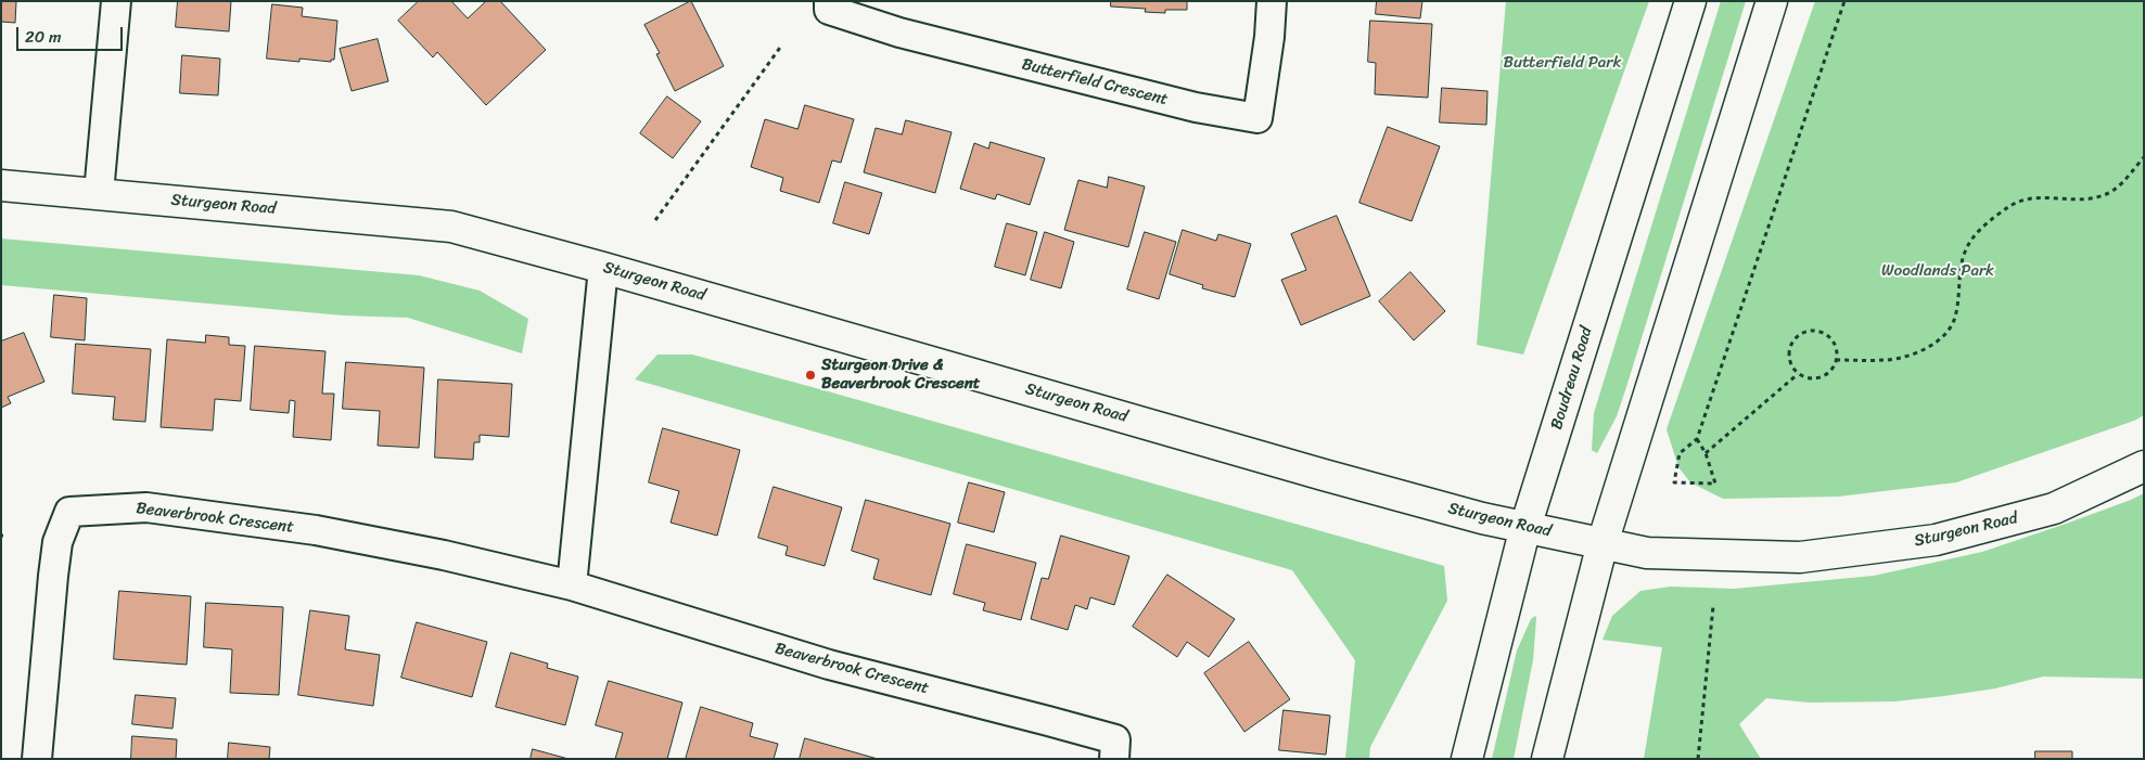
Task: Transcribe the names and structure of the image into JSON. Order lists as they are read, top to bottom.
{
  "streets": {
    "main road": ["Sturgeon Road", "Boudreau Road"],
    "street": ["Butterfield Crescent", "Beaverbrook Crescent"]
  },
  "crossings": [
    ["Sturgeon Road", "Boudreau Road"]
  ],
  "parks": ["Butterfield Park", "Woodlands Park"],
  "places": ["Sturgeon Drive & Beaverbrook Crescent"],
  "scale_bar": "20 m"
}
